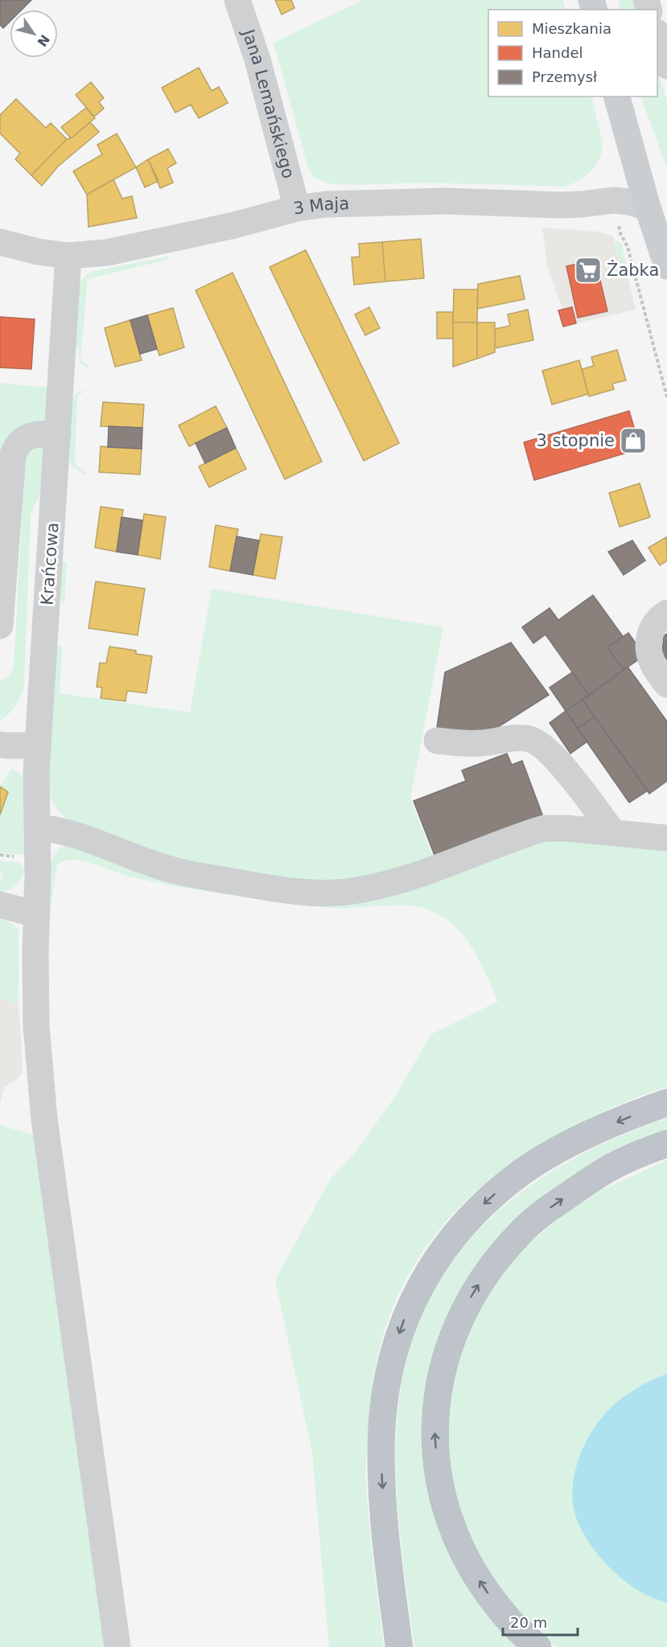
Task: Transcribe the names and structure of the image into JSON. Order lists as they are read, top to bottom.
{
  "streets": {
    "street": ["Jana Lemańskiego", "3 Maja", "Krańcowa"]
  },
  "crossings": [
    ["Jana Lemańskiego", "3 Maja"],
    ["3 Maja", "Krańcowa"]
  ],
  "places": {
    "supermarket": ["Żabka"],
    "shop": ["3 stopnie"]
  },
  "legend": ["Mieszkania", "Handel", "Przemysł"],
  "scale_bar": "20 m",
  "north": "bottom right"
}
